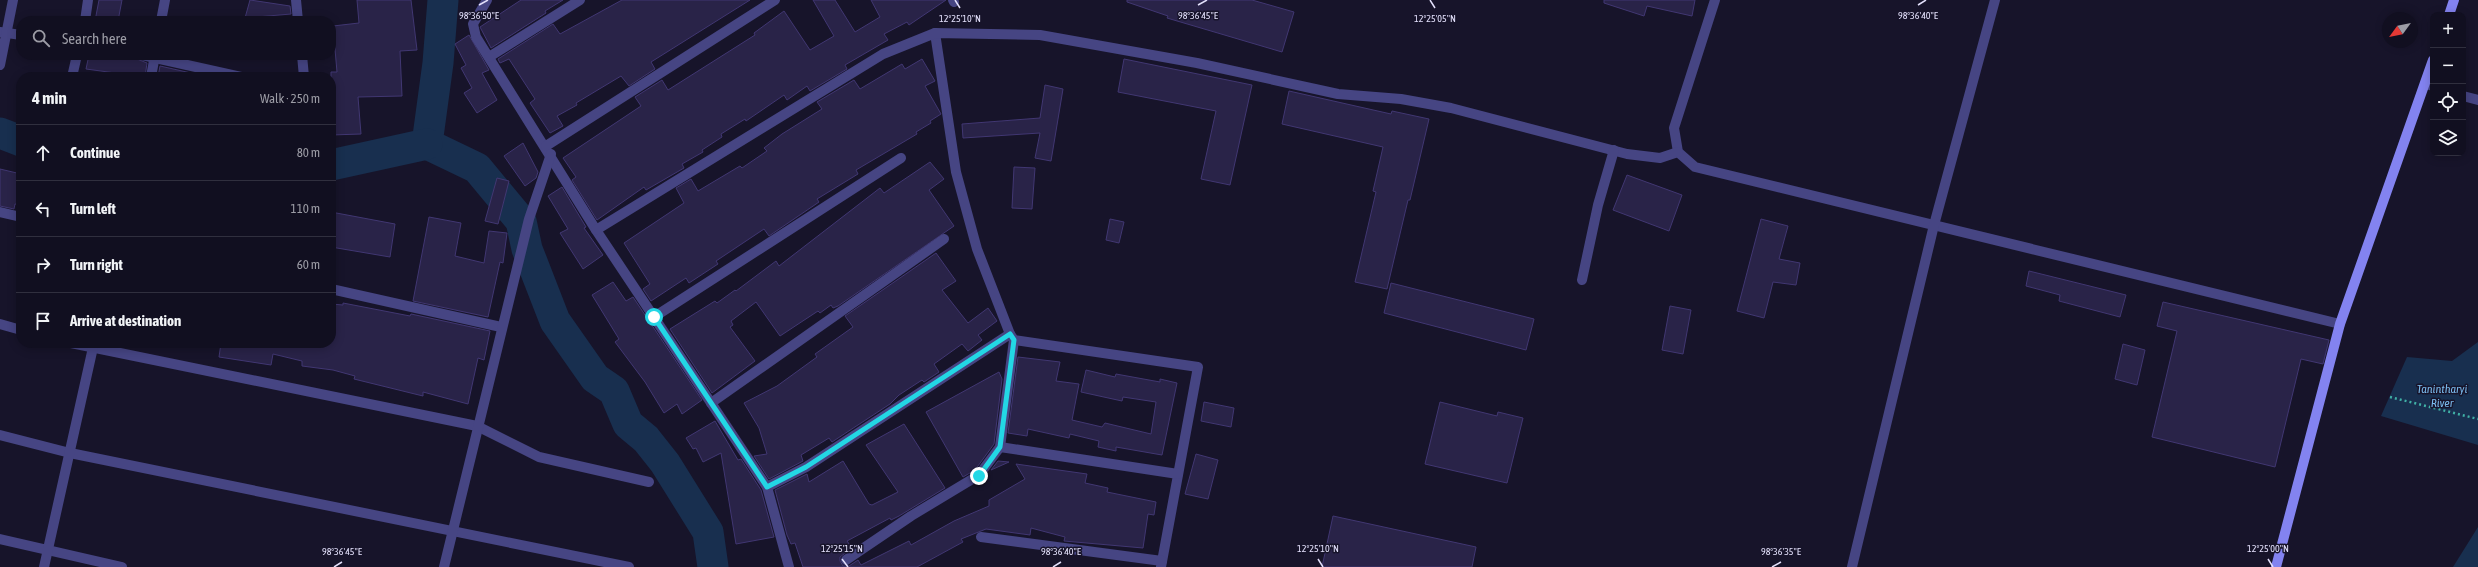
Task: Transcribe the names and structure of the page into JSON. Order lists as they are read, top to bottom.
{
  "water": ["Tanintharyi River"],
  "north": "bottom left",
  "page": {
    "map_buttons": ["+", "−"],
    "search": "Search here",
    "heading": ["4 min", "Walk · 250 m"],
    "list": [
      ["Continue", "80 m"],
      ["Turn left", "110 m"],
      ["Turn right", "60 m"],
      "Arrive at destination"
    ]
  },
  "coordinates": [
    "98°36'50\"E",
    "98°36'45\"E",
    "98°36'40\"E",
    "12°25'10\"N",
    "12°25'05\"N",
    "12°25'15\"N",
    "12°25'00\"N",
    "98°36'35\"E"
  ]
}
